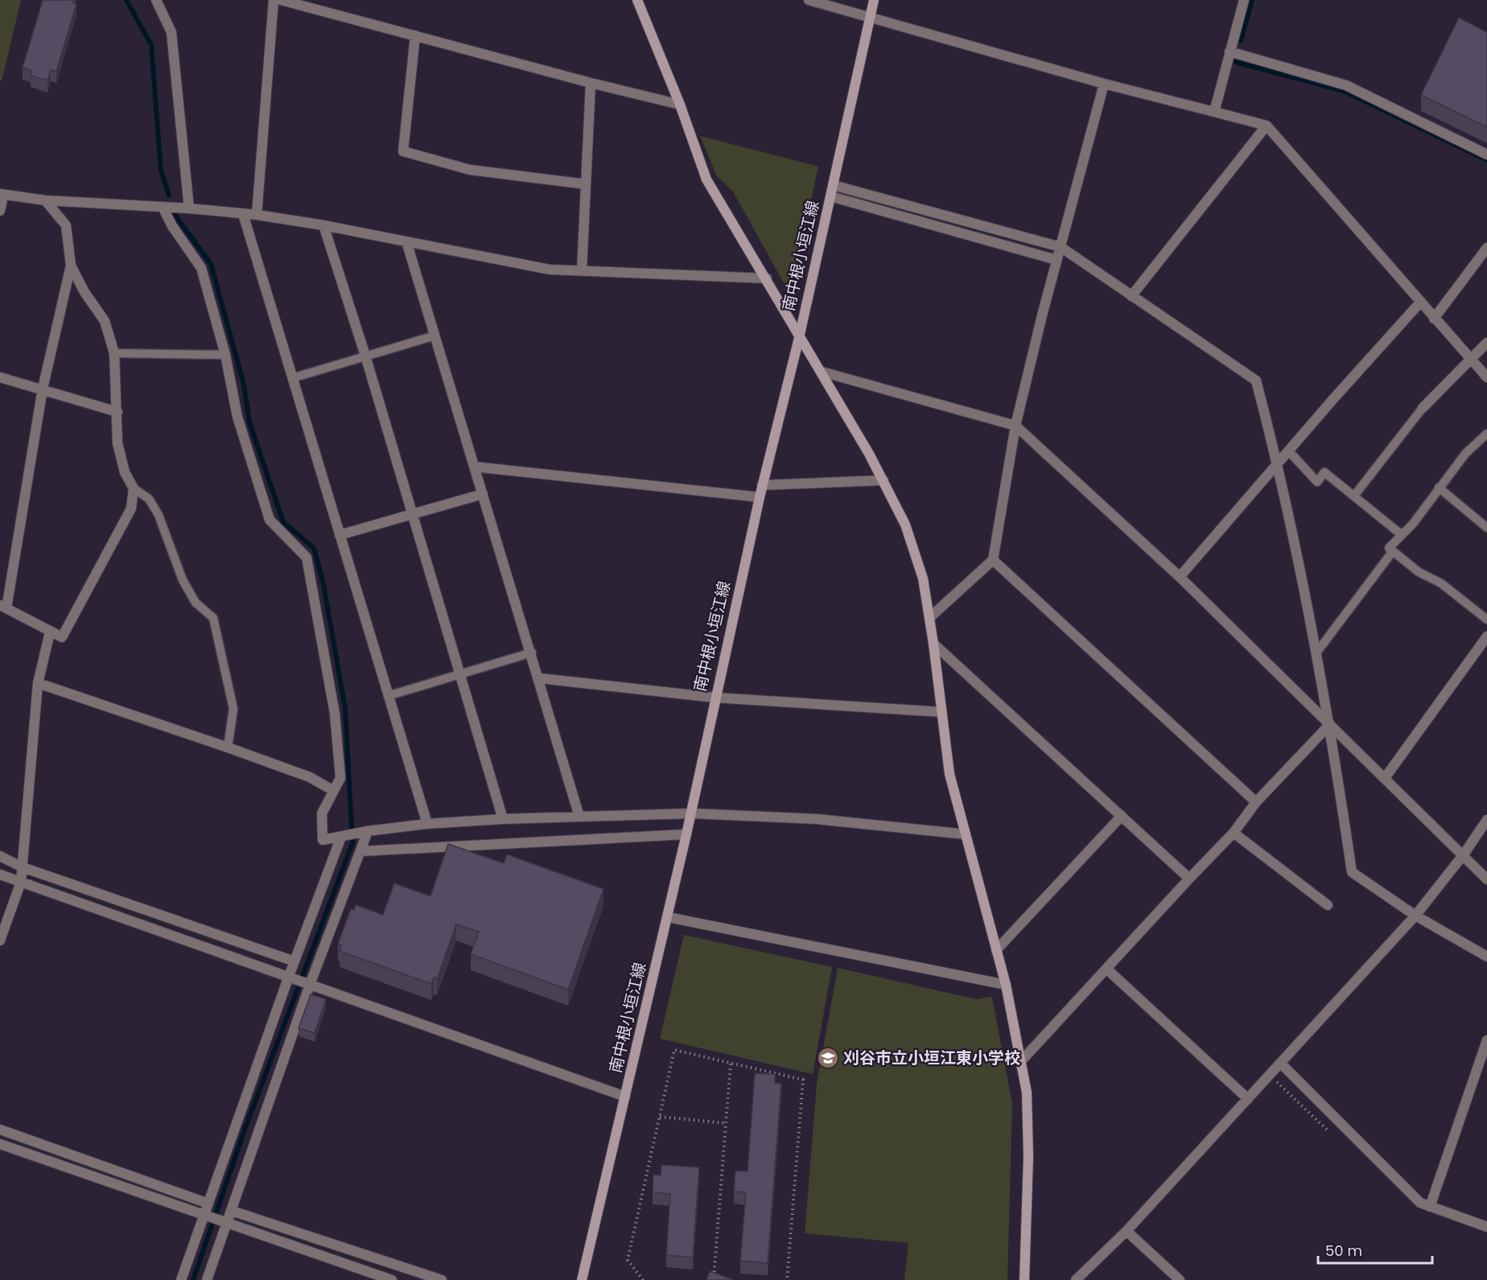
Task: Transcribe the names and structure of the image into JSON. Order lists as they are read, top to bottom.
{
  "streets": {
    "street": ["南中根小垣江線"]
  },
  "places": {
    "school or university": ["刈谷市立小垣江東小学校"]
  },
  "scale_bar": "50 m"
}
